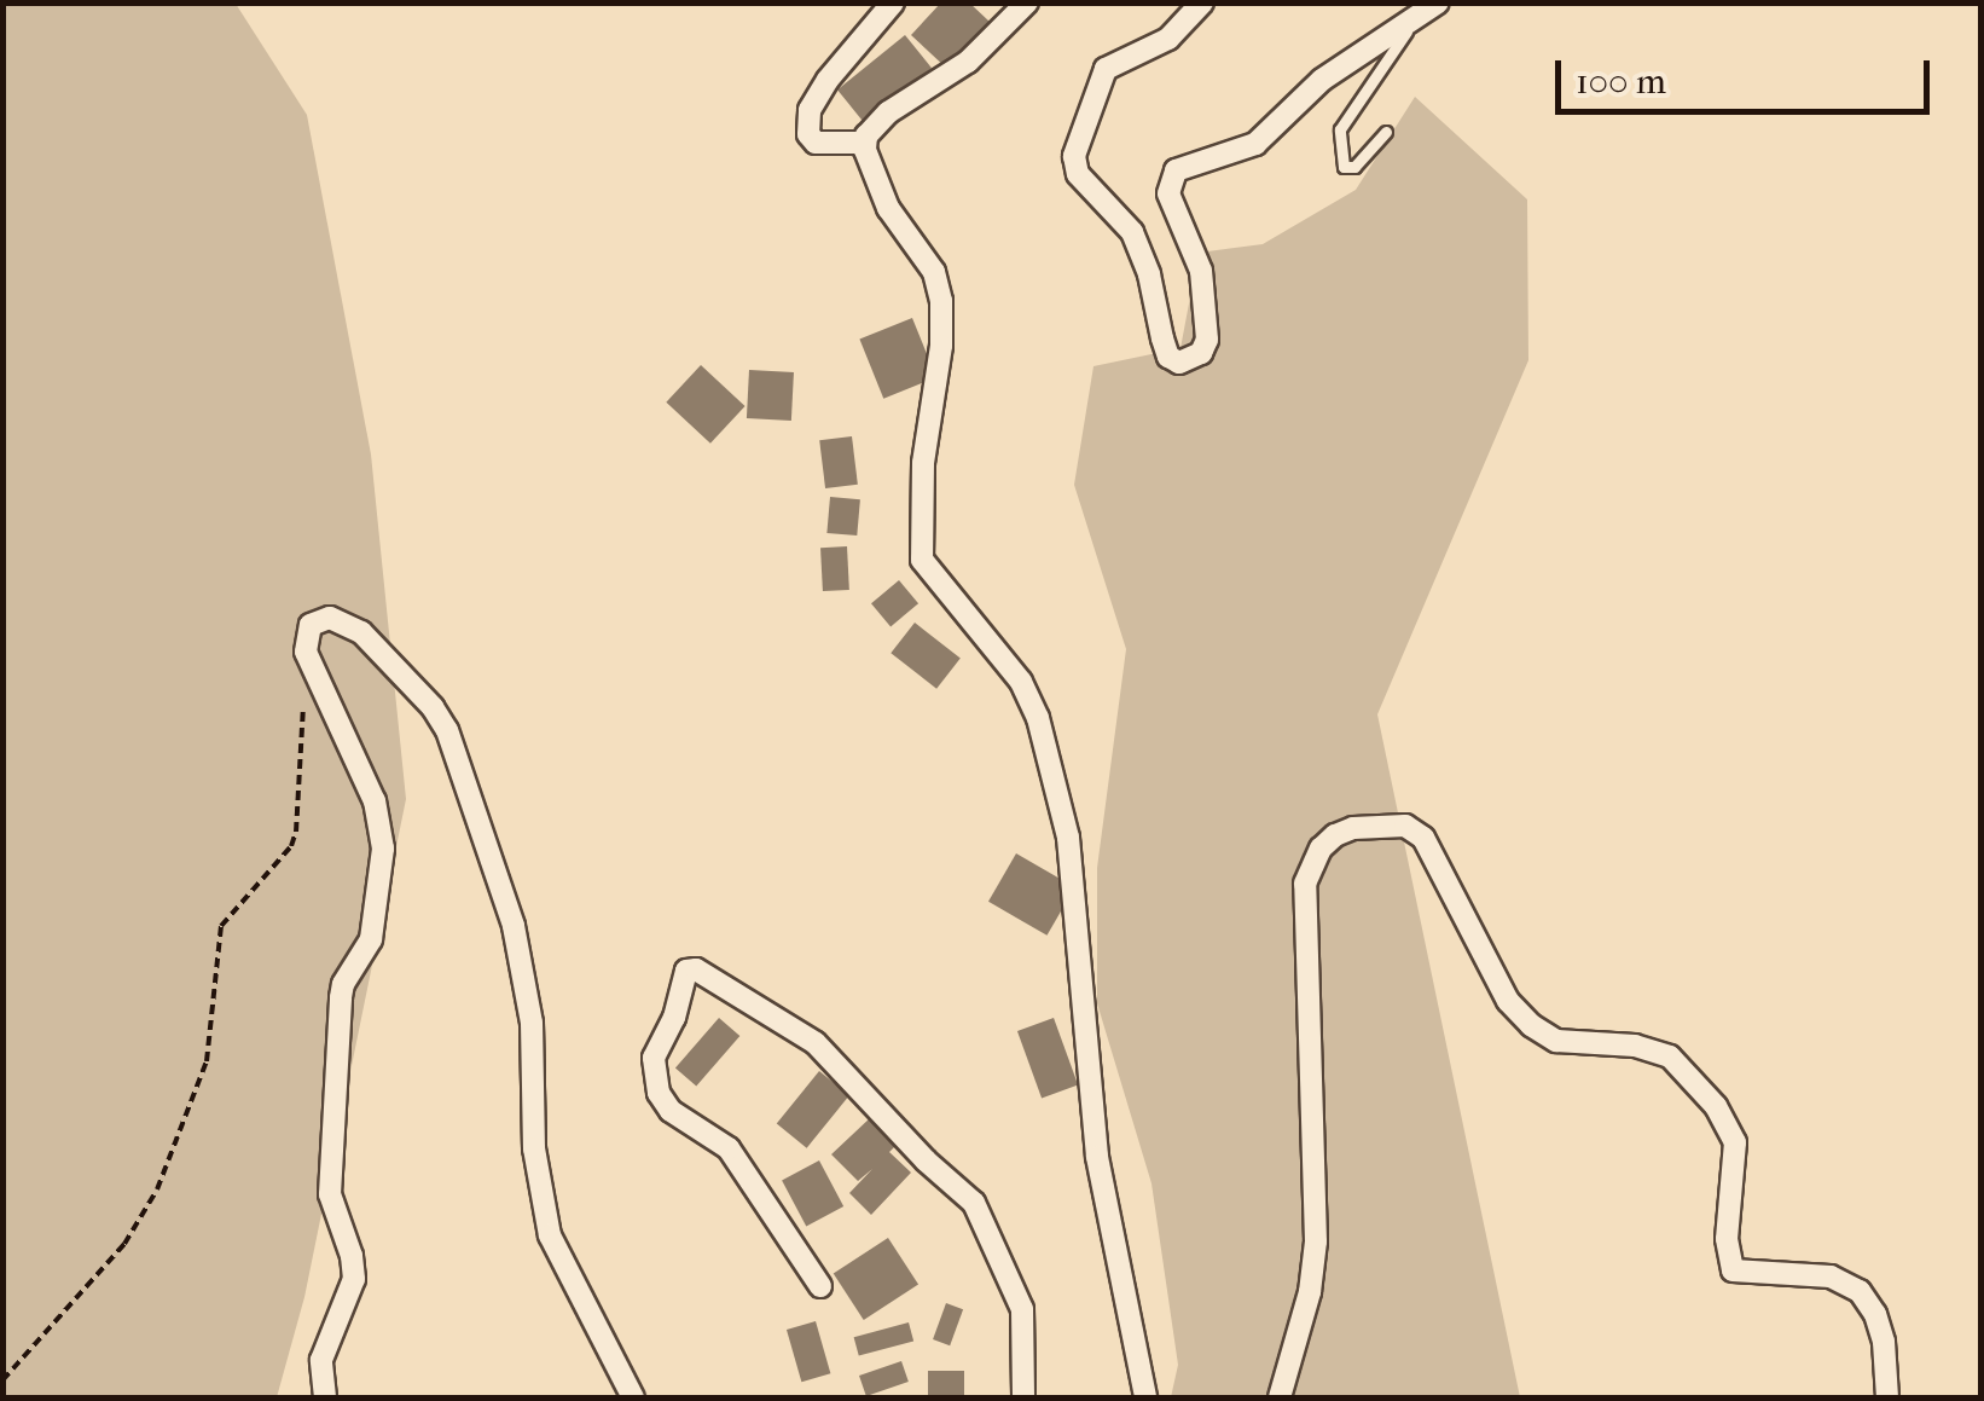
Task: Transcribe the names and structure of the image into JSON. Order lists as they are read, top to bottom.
{
  "scale_bar": "100 m"
}
